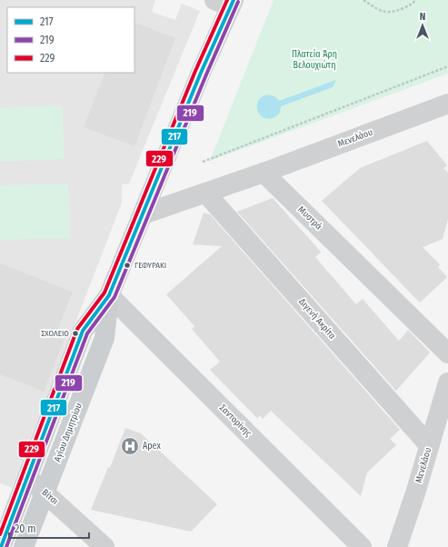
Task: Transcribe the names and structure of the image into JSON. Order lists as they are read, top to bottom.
{
  "streets": {
    "main road": ["Αγίου Δημητρίου"],
    "street": [
      "Μενελάου",
      "Μυστρά",
      "Διγενή Ακρίτα",
      "Σαντορίνης",
      "Βίτσι"
    ]
  },
  "crossings": [
    ["Μενελάου", "Μυστρά"],
    ["Μενελάου", "Διγενή Ακρίτα"],
    ["Σαντορίνης", "Αγίου Δημητρίου"],
    ["Αγίου Δημητρίου", "Βίτσι"]
  ],
  "parks": ["Πλατεία Άρη Βελουχιώτη"],
  "places": {
    "other": ["ΓΕΦΥΡΑΚΙ", "ΣΧΟΛΕΙΟ"],
    "hospital": ["Apex"]
  },
  "lines": ["transit line 217", "transit line 229", "transit line 219"],
  "legend": ["217", "219", "229"],
  "scale_bar": "20 m",
  "north": "top"
}
